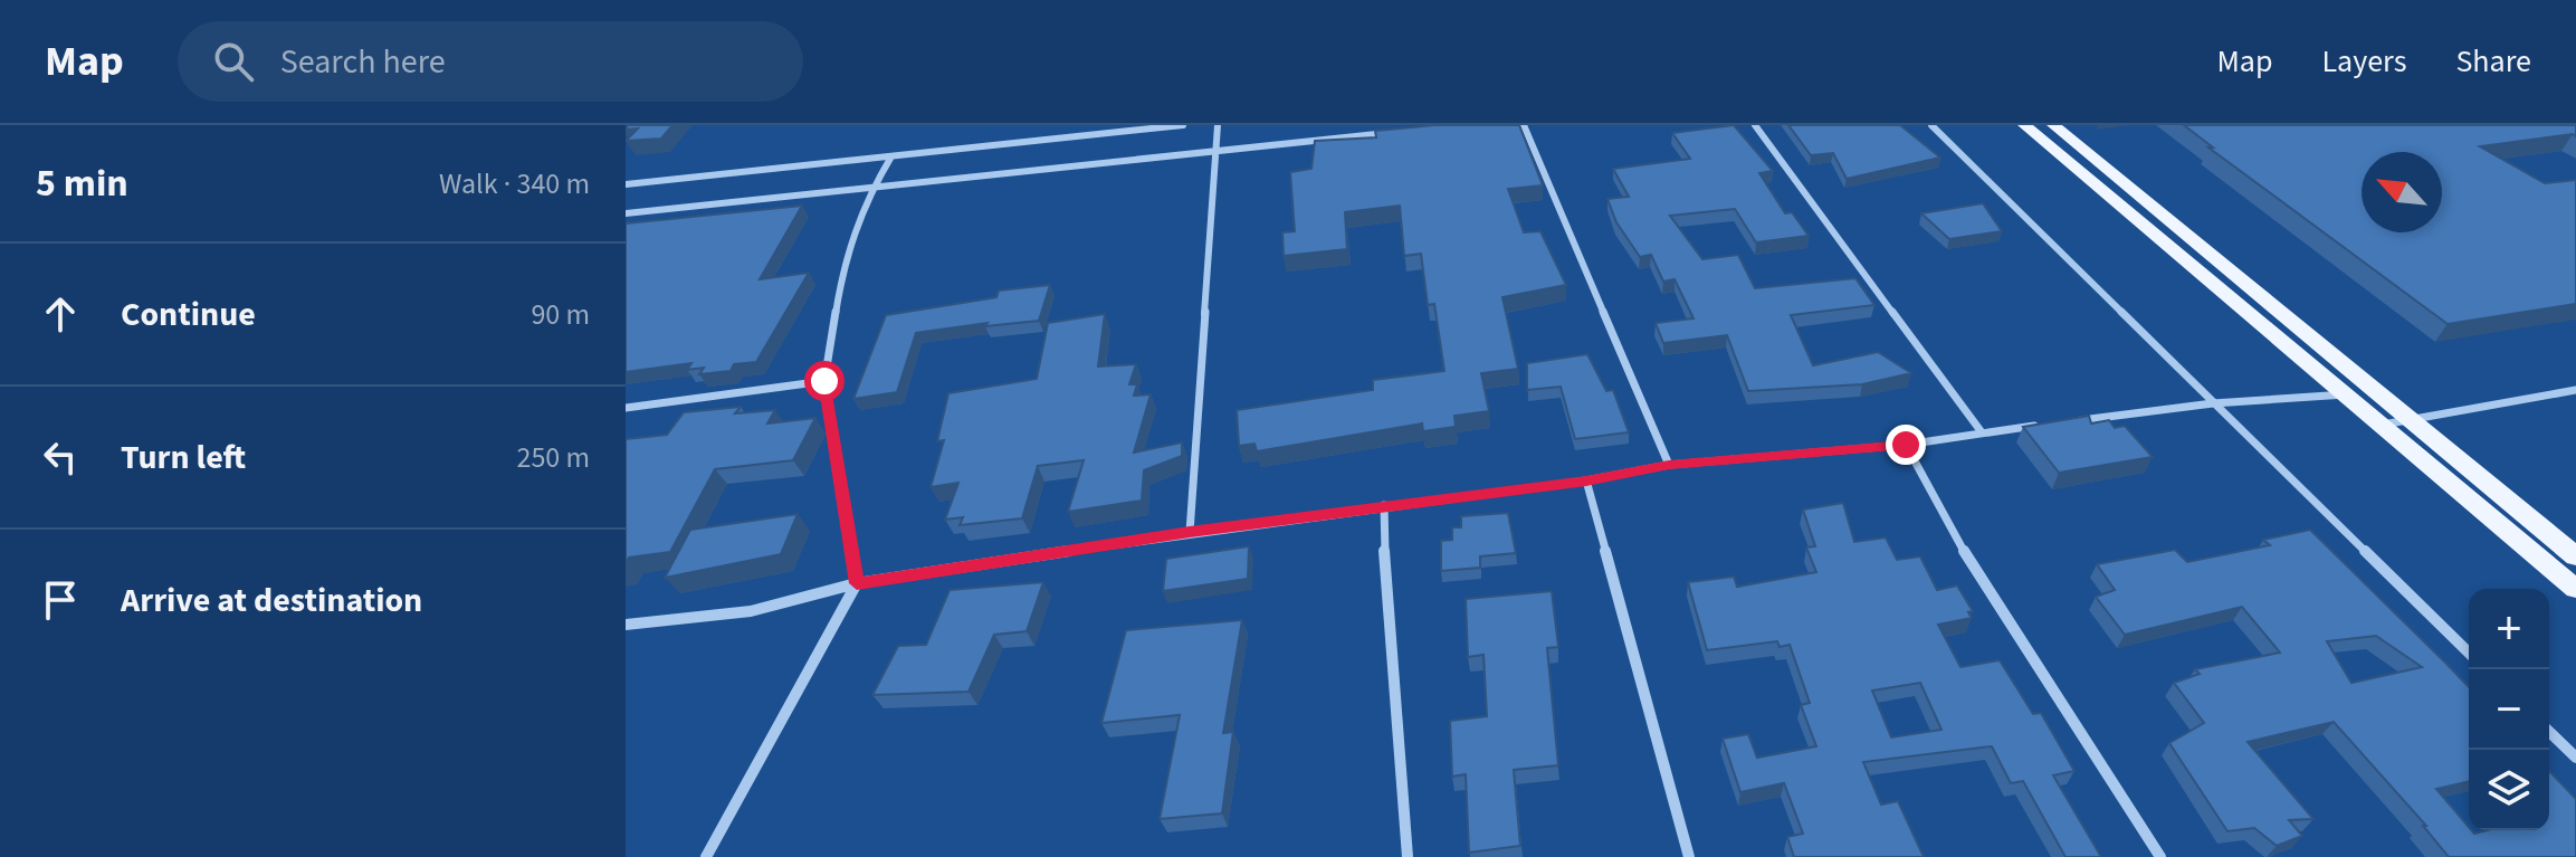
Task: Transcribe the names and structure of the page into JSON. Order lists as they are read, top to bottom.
{
  "north": "top left",
  "page": {
    "header": "Map",
    "search": "Search here",
    "nav": ["Map", "Layers", "Share"],
    "heading": ["5 min", "Walk · 340 m"],
    "list": [
      ["Continue", "90 m"],
      ["Turn left", "250 m"],
      "Arrive at destination"
    ],
    "map_buttons": ["+", "−"]
  }
}
